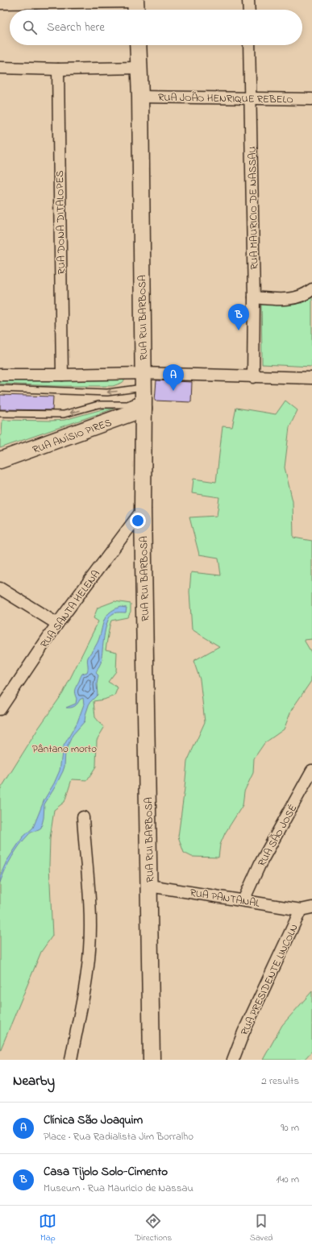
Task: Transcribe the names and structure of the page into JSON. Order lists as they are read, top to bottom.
{
  "streets": {
    "street": [
      "RUA JOÃO HENRIQUE REBELO",
      "RUA MAURICIO DE NASSAU",
      "RUA DONA DITALOPES",
      "RUA RUI BARBOSA",
      "RUA ANÍSIO PIRES",
      "RUA SANTA HELENA",
      "RUA SÃO JOSÉ",
      "RUA PANTANAL",
      "RUA PRESIDENTE LINCOLN"
    ]
  },
  "crossings": [
    ["RUA JOÃO HENRIQUE REBELO", "RUA MAURICIO DE NASSAU"],
    ["RUA JOÃO HENRIQUE REBELO", "RUA RUI BARBOSA"],
    ["RUA RUI BARBOSA", "RUA ANÍSIO PIRES"],
    ["RUA RUI BARBOSA", "RUA SANTA HELENA"],
    ["RUA RUI BARBOSA", "RUA PANTANAL"],
    ["RUA SÃO JOSÉ", "RUA PANTANAL"],
    ["RUA PANTANAL", "RUA PRESIDENTE LINCOLN"]
  ],
  "parks": ["Pântano morto"],
  "page": {
    "search": "Search here",
    "pins": ["B", "A"],
    "heading": ["Nearby", "2 results"],
    "list": [
      {
        "mark": "A",
        "name": "Clínica São Joaquim",
        "note": "Place · Rua Radialista Jim Borralho",
        "value": "90 m"
      },
      {
        "mark": "B",
        "name": "Casa Tijolo Solo-Cimento",
        "note": "Museum · Rua Mauricio de Nassau",
        "value": "140 m"
      }
    ],
    "nav": ["Map", "Directions", "Saved"]
  }
}
